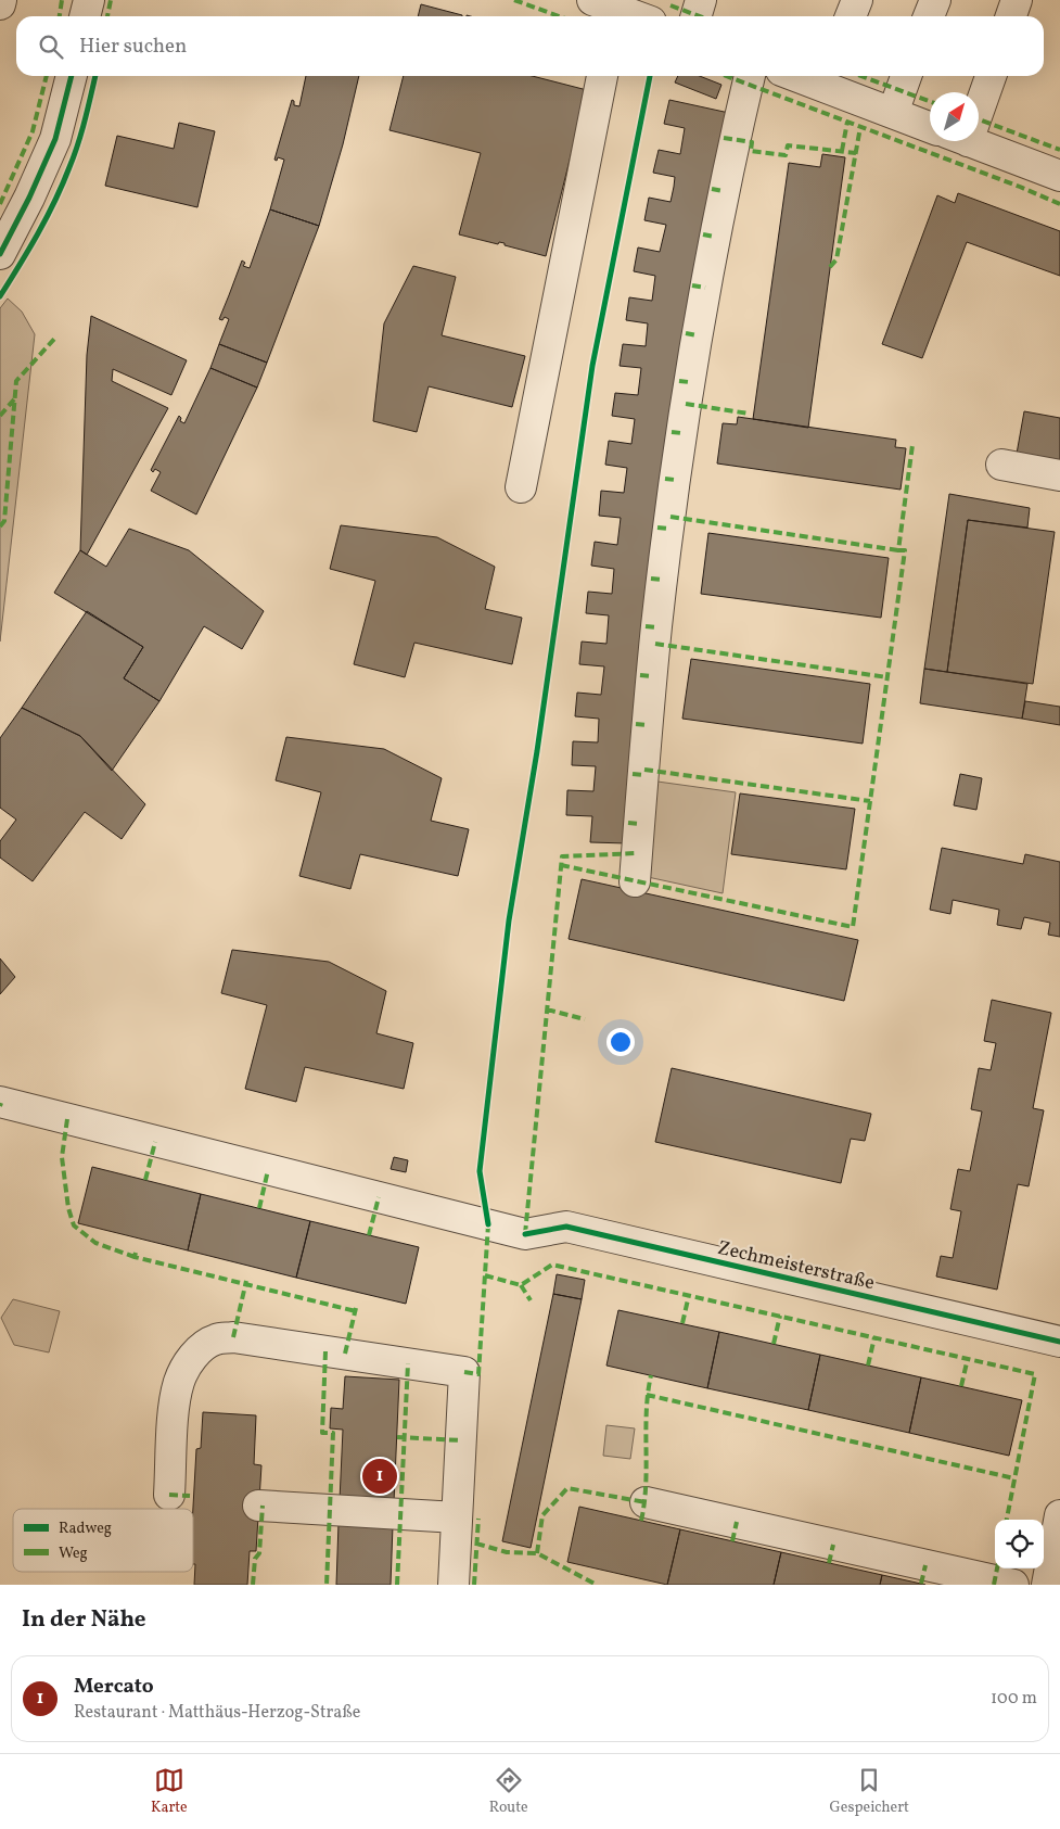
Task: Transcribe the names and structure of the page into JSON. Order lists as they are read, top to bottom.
{
  "streets": {
    "street": ["Zechmeisterstraße"]
  },
  "legend": ["Radweg", "Weg"],
  "north": "top right",
  "page": {
    "search": "Hier suchen",
    "pins": "1",
    "heading": "In der Nähe",
    "list": [
      {
        "mark": "1",
        "name": "Mercato",
        "note": "Restaurant · Matthäus-Herzog-Straße",
        "value": "100 m"
      }
    ],
    "nav": ["Karte", "Route", "Gespeichert"]
  }
}
